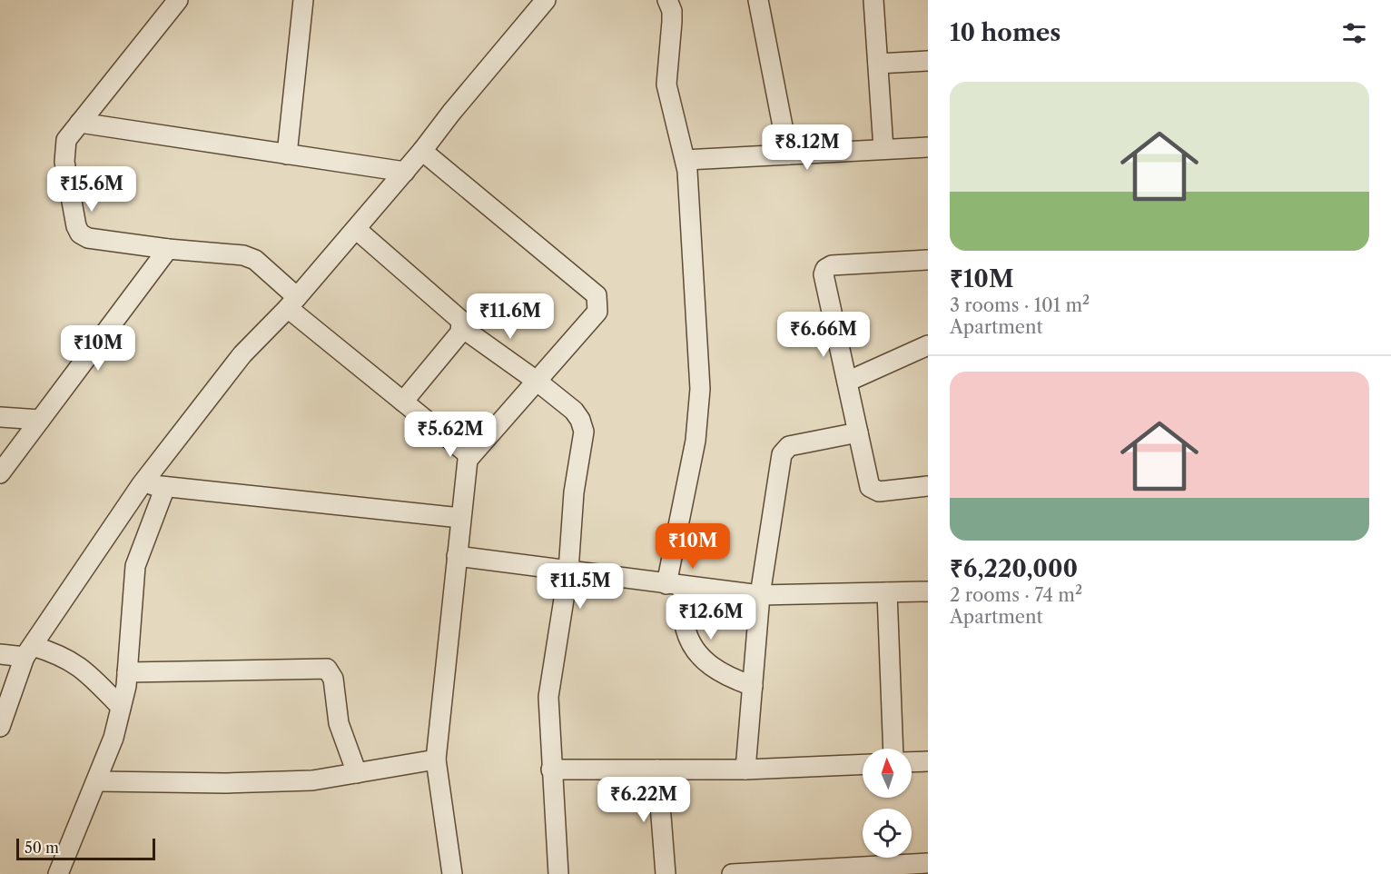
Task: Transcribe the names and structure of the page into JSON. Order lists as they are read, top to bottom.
{
  "scale_bar": "50 m",
  "north": "top",
  "page": {
    "heading": "10 homes",
    "list": [
      {
        "name": "₹10M",
        "note": "3 rooms · 101 m² · Apartment"
      },
      {
        "name": "₹6,220,000",
        "note": "2 rooms · 74 m² · Apartment"
      }
    ],
    "price": [
      "₹8.12M",
      "₹15.6M",
      "₹11.6M",
      "₹6.66M",
      "₹10M",
      "₹5.62M",
      "₹10M",
      "₹11.5M",
      "₹12.6M",
      "₹6.22M"
    ],
    "scale": "50 m"
  }
}
